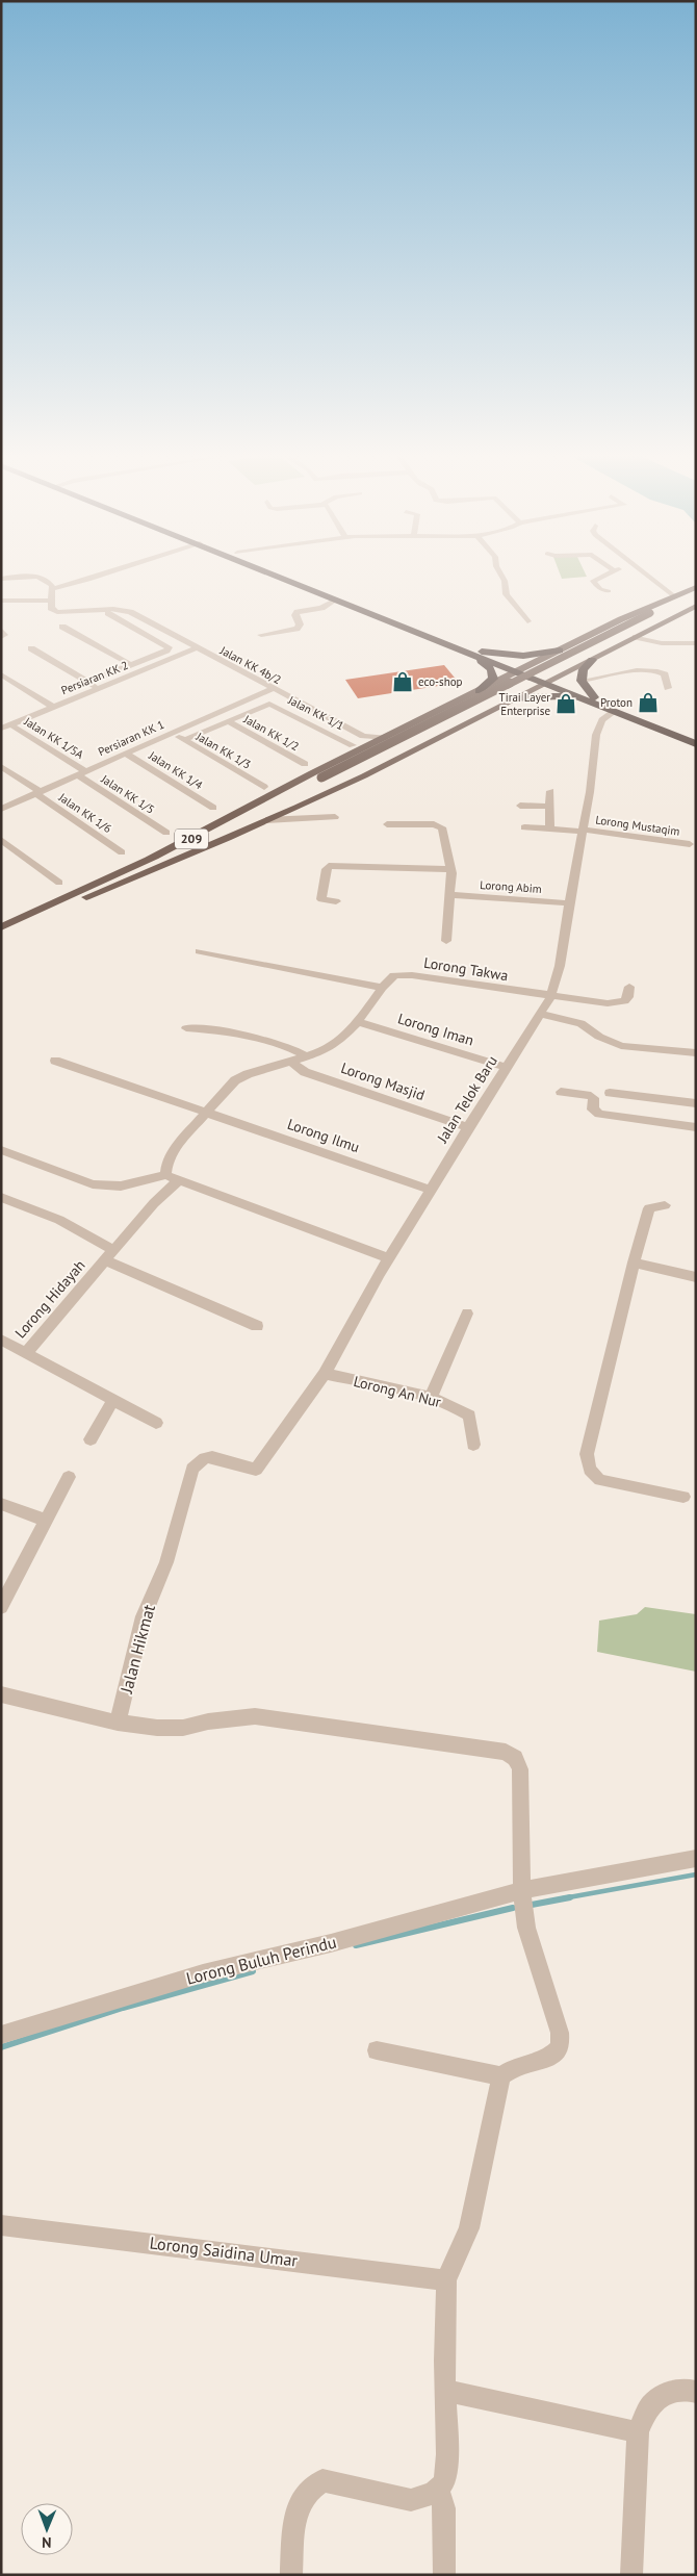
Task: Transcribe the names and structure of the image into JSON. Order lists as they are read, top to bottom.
{
  "streets": {
    "main road": ["209"],
    "street": [
      "Jalan KK 4b/2",
      "Persiaran KK 2",
      "Jalan KK 1/1",
      "Jalan KK 1/2",
      "Jalan KK 1/5A",
      "Persiaran KK 1",
      "Jalan KK 1/3",
      "Jalan KK 1/4",
      "Jalan KK 1/5",
      "Jalan KK 1/6",
      "Lorong Mustaqim",
      "Lorong Abim",
      "Lorong Takwa",
      "Lorong Iman",
      "Lorong Masjid",
      "Jalan Telok Baru",
      "Lorong Ilmu",
      "Lorong Hidayah",
      "Lorong An Nur",
      "Jalan Hikmat",
      "Lorong Buluh Perindu",
      "Lorong Saidina Umar"
    ]
  },
  "crossings": [
    ["Jalan KK 4b/2", "Persiaran KK 2"],
    ["Jalan KK 4b/2", "Persiaran KK 1"],
    ["Persiaran KK 2", "Jalan KK 1/5A"],
    ["Jalan KK 1/1", "Jalan KK 1/2"],
    ["Jalan KK 1/5A", "Persiaran KK 1"],
    ["Jalan KK 1/5A", "Jalan KK 1/5"],
    ["Persiaran KK 1", "Jalan KK 1/3"],
    ["Persiaran KK 1", "Jalan KK 1/4"],
    ["Persiaran KK 1", "Jalan KK 1/5"],
    ["Persiaran KK 1", "Jalan KK 1/6"],
    ["Lorong Mustaqim", "Jalan Telok Baru"],
    ["Lorong Abim", "Jalan Telok Baru"],
    ["Lorong Takwa", "Jalan Telok Baru"],
    ["Lorong Iman", "Jalan Telok Baru"],
    ["Lorong Masjid", "Jalan Telok Baru"],
    ["Jalan Telok Baru", "Lorong Ilmu"],
    ["Jalan Telok Baru", "Lorong An Nur"],
    ["Jalan Telok Baru", "Jalan Hikmat"]
  ],
  "places": {
    "shop": ["eco-shop", "Proton", "Tirai Layer Enterprise"]
  },
  "north": "bottom"
}
